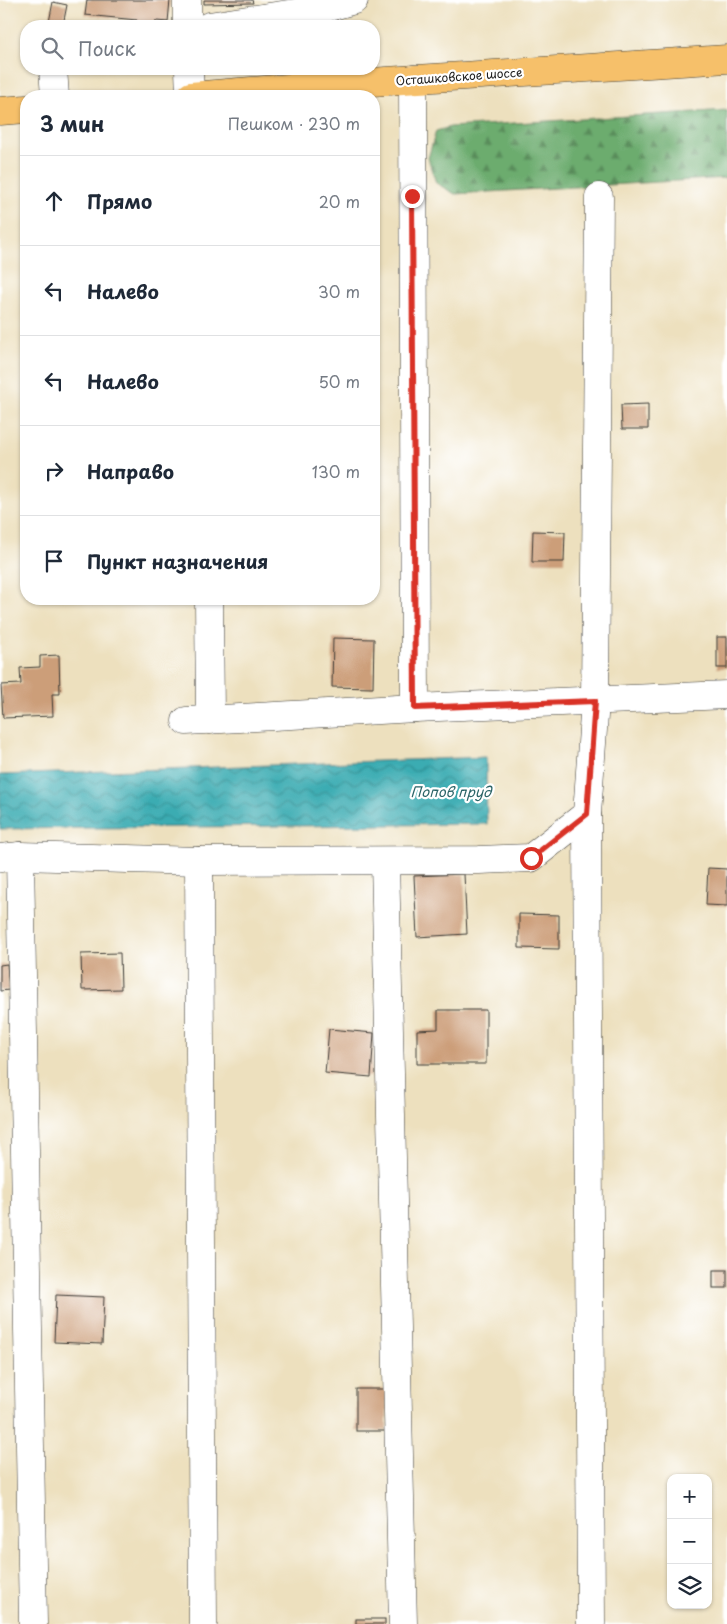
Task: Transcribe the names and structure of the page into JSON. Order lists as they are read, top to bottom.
{
  "streets": {
    "main road": ["Осташковское шоссе"]
  },
  "water": ["Попов пруд"],
  "page": {
    "search": "Поиск",
    "heading": ["3 мин", "Пешком · 230 m"],
    "list": [
      ["Прямо", "20 m"],
      ["Налево", "30 m"],
      ["Налево", "50 m"],
      ["Направо", "130 m"],
      "Пункт назначения"
    ],
    "map_buttons": ["+", "−"]
  }
}
